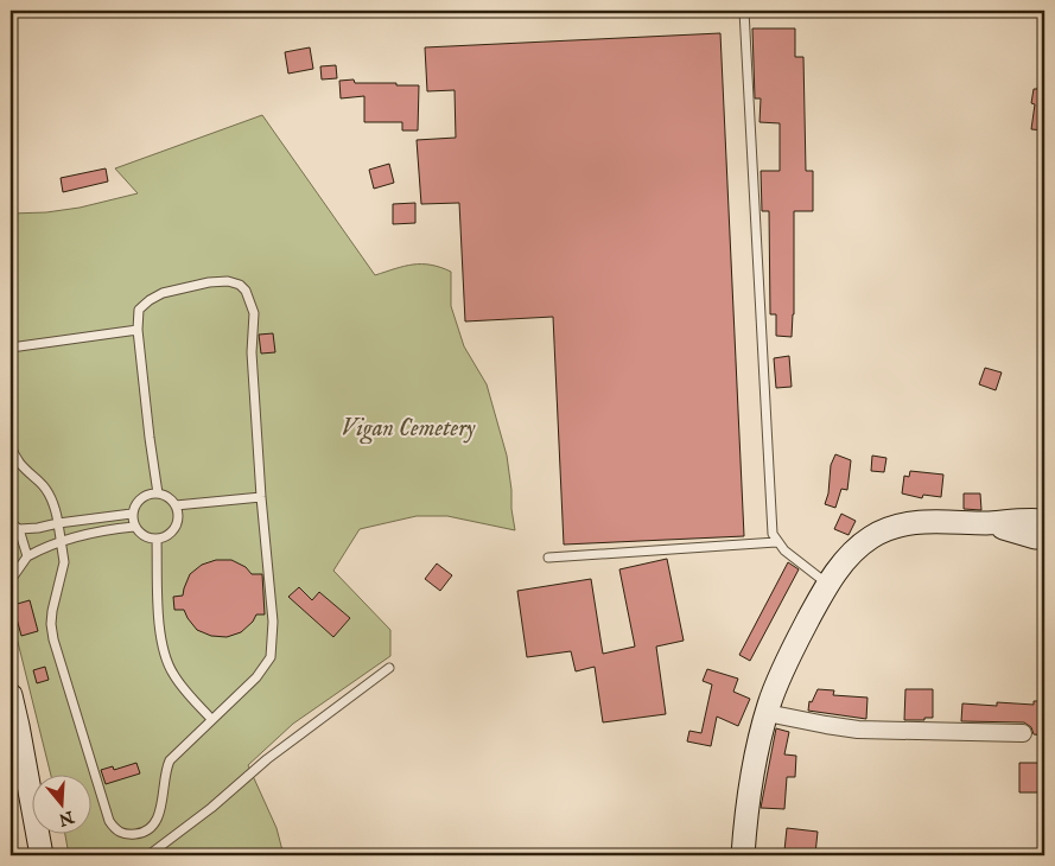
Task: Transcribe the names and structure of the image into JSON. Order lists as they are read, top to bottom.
{
  "parks": ["Vigan Cemetery"],
  "north": "bottom"
}
